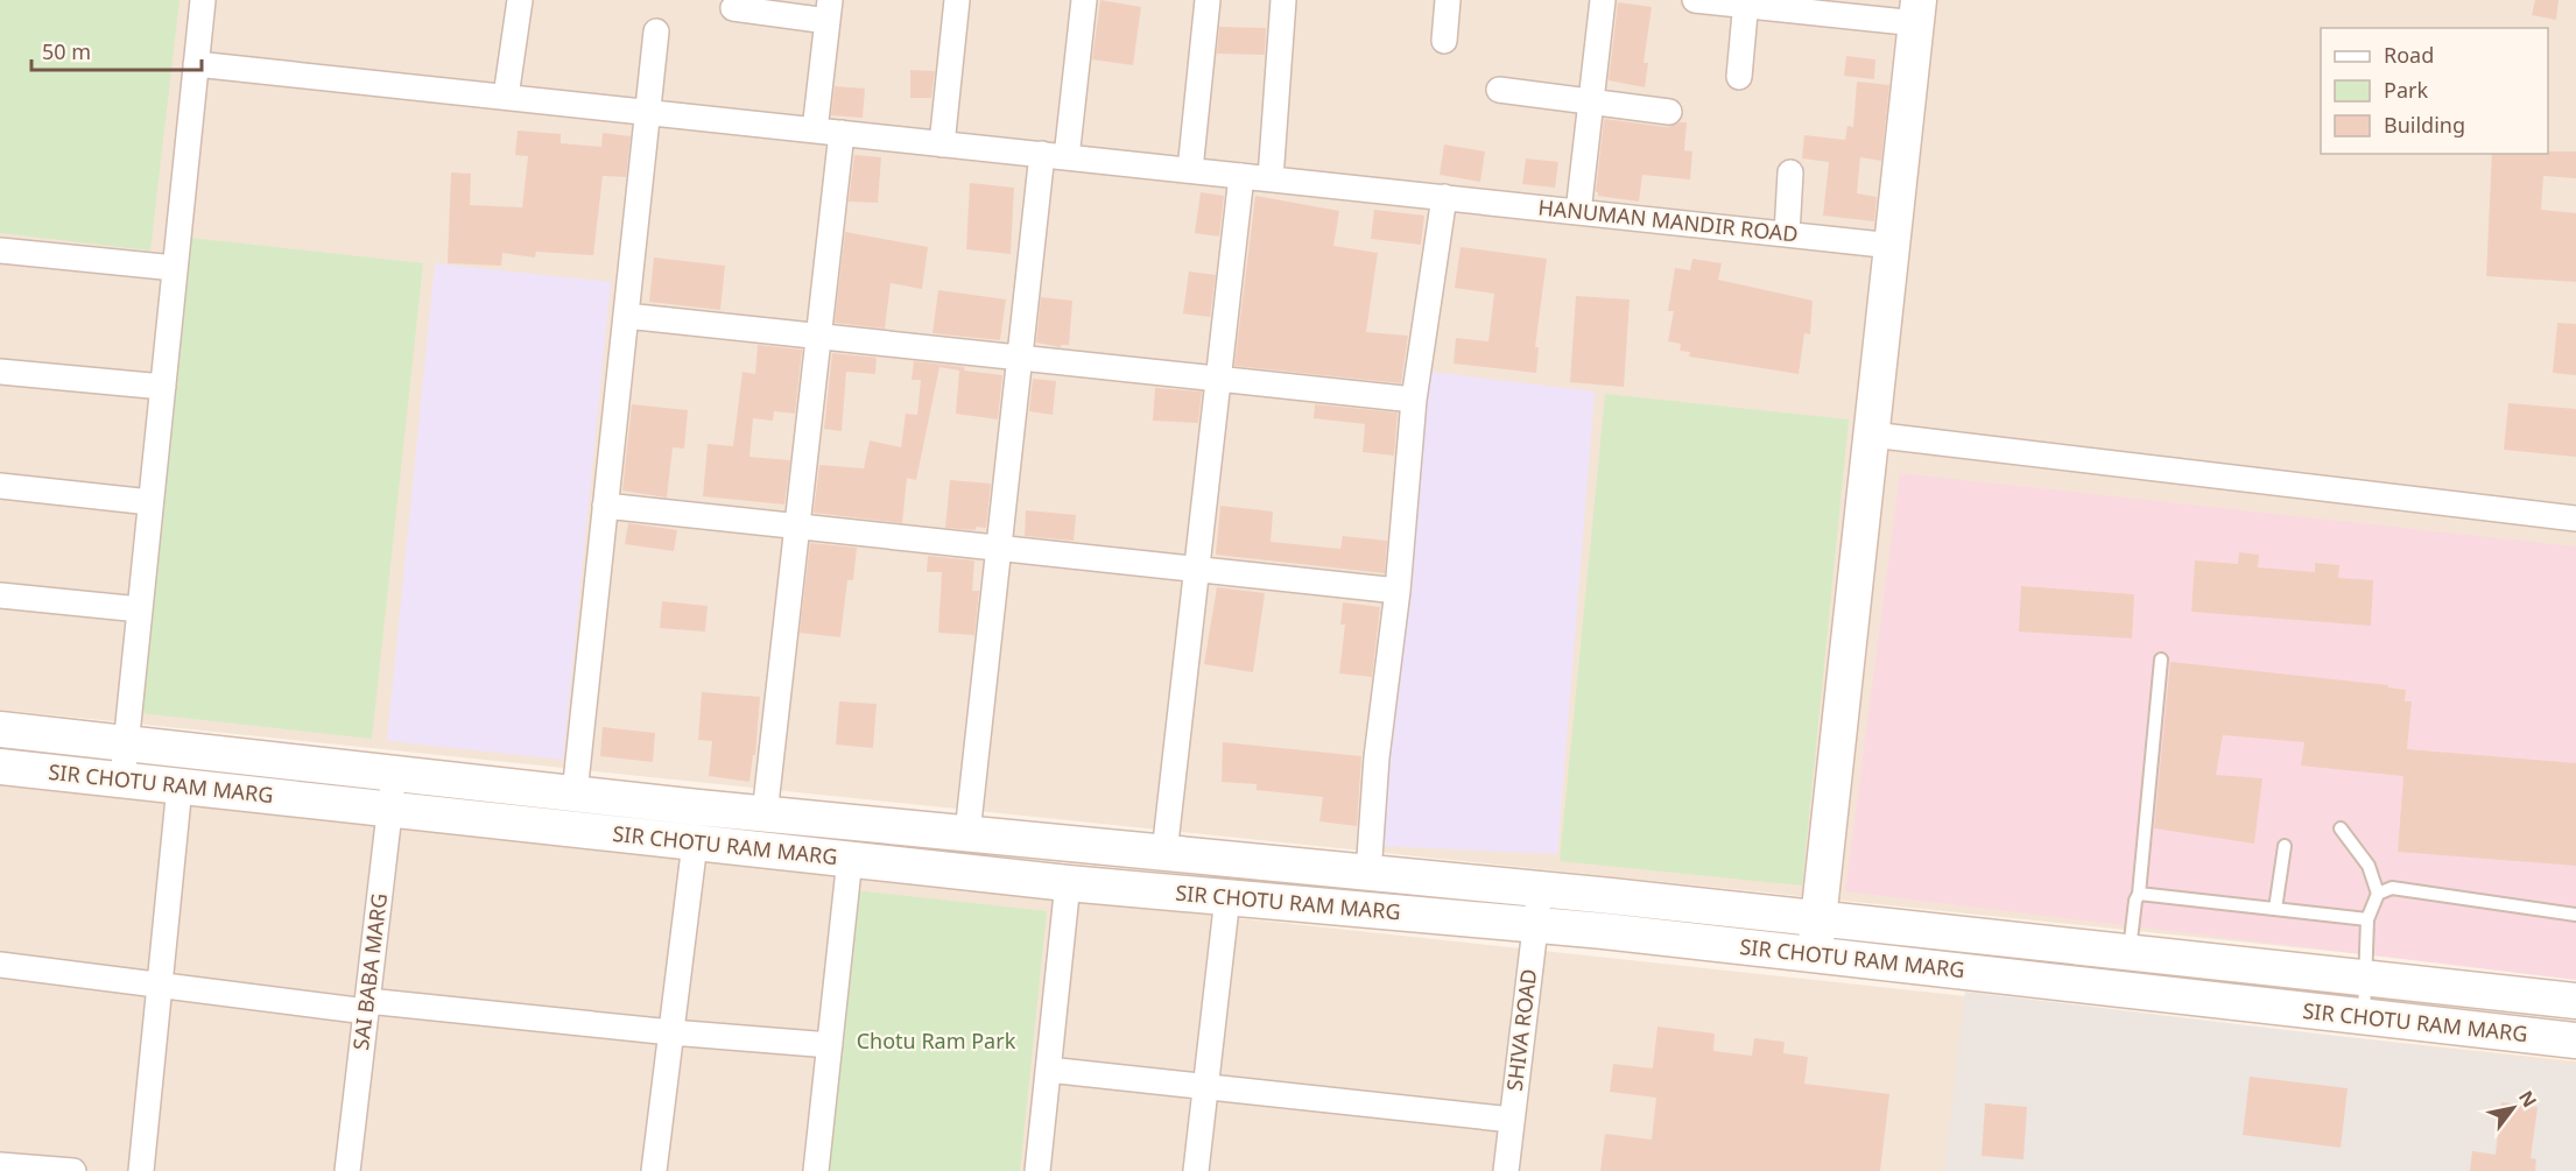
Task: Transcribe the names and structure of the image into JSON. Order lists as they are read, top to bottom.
{
  "streets": {
    "street": [
      "HANUMAN MANDIR ROAD",
      "SIR CHOTU RAM MARG",
      "SAI BABA MARG",
      "SHIVA ROAD"
    ]
  },
  "crossings": [
    ["SIR CHOTU RAM MARG", "SAI BABA MARG"],
    ["SIR CHOTU RAM MARG", "SHIVA ROAD"]
  ],
  "parks": ["Chotu Ram Park"],
  "legend": ["Road", "Park", "Building"],
  "scale_bar": "50 m",
  "north": "top right"
}
